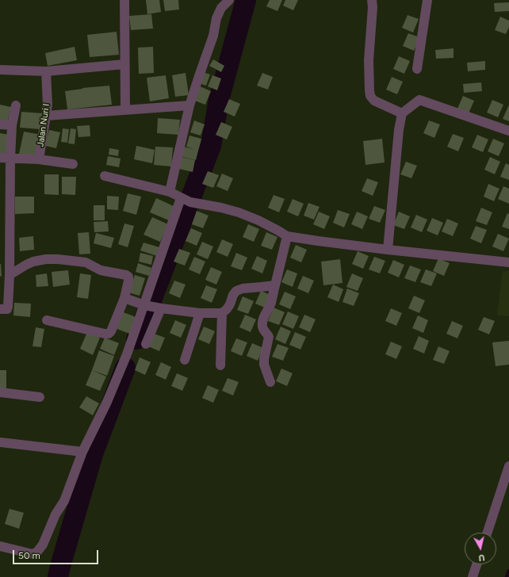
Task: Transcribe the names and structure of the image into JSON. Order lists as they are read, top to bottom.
{
  "streets": {
    "street": ["Jalan Nuri I"]
  },
  "scale_bar": "50 m",
  "north": "bottom"
}
